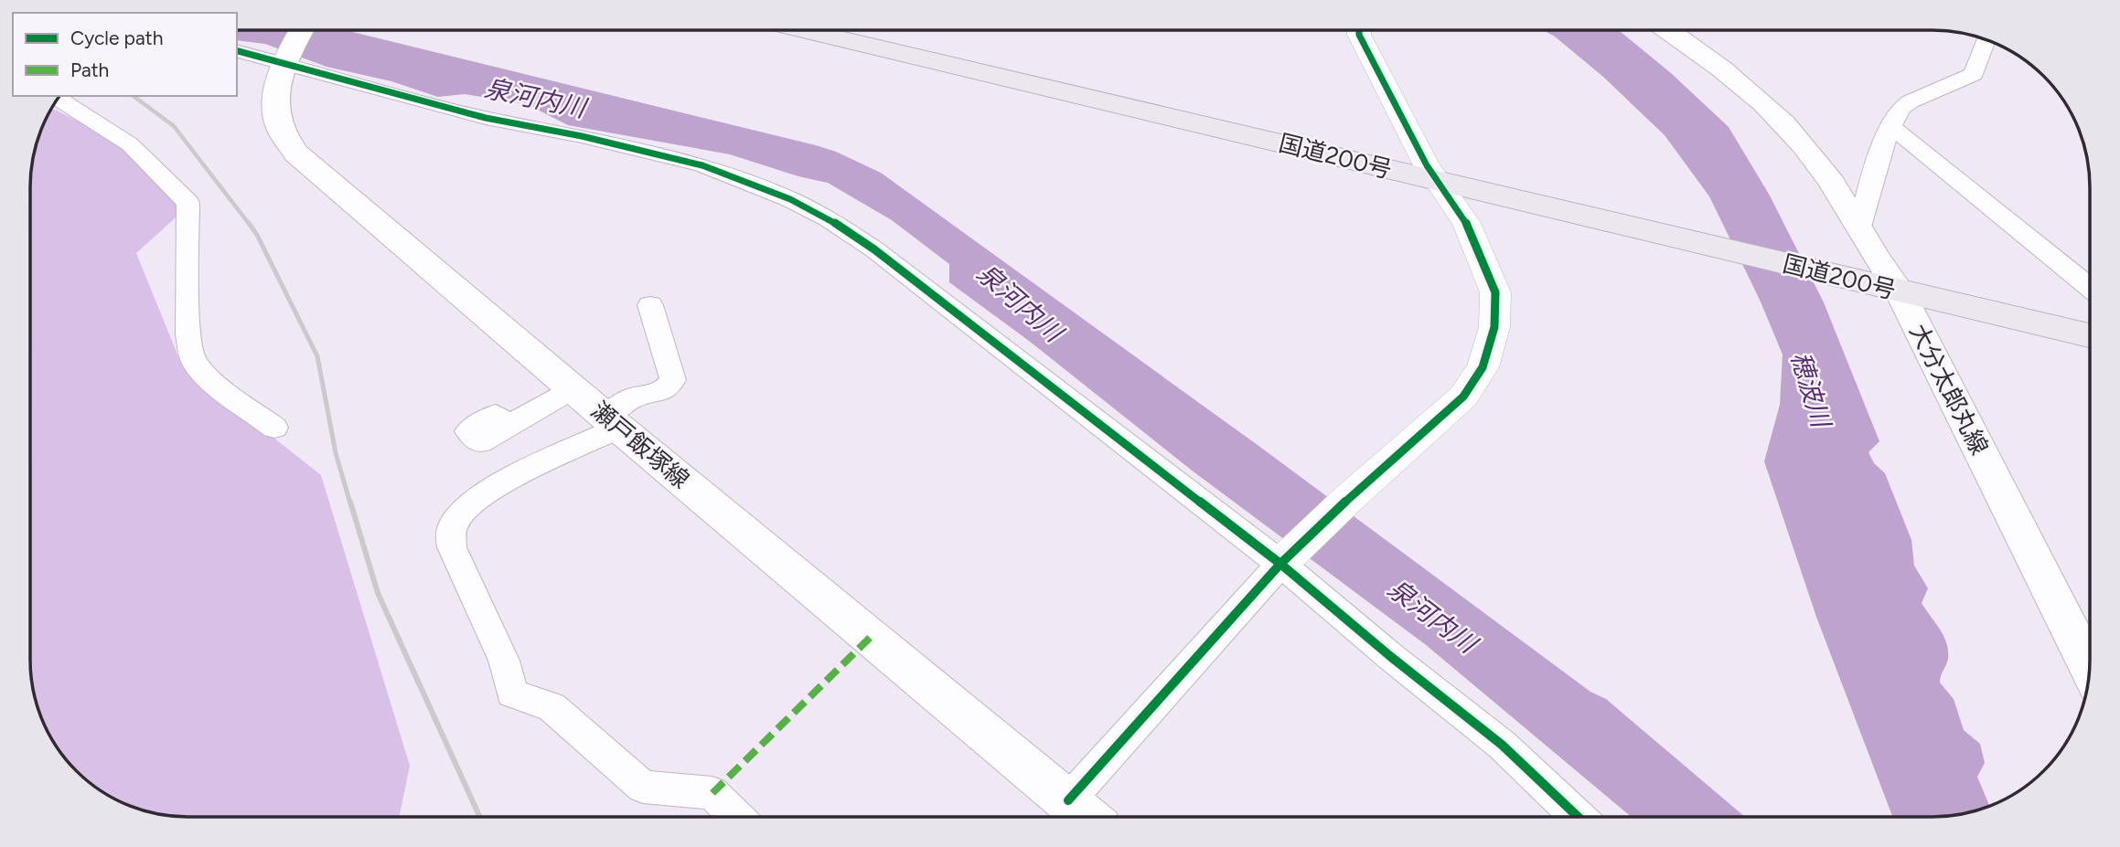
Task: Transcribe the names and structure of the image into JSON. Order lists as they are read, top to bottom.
{
  "streets": {
    "highway": ["国道200号"],
    "main road": ["大分太郎丸線", "瀬戸飯塚線"]
  },
  "crossings": [
    ["国道200号", "大分太郎丸線"]
  ],
  "water": ["泉河内川", "穂波川"],
  "legend": ["Cycle path", "Path"]
}
